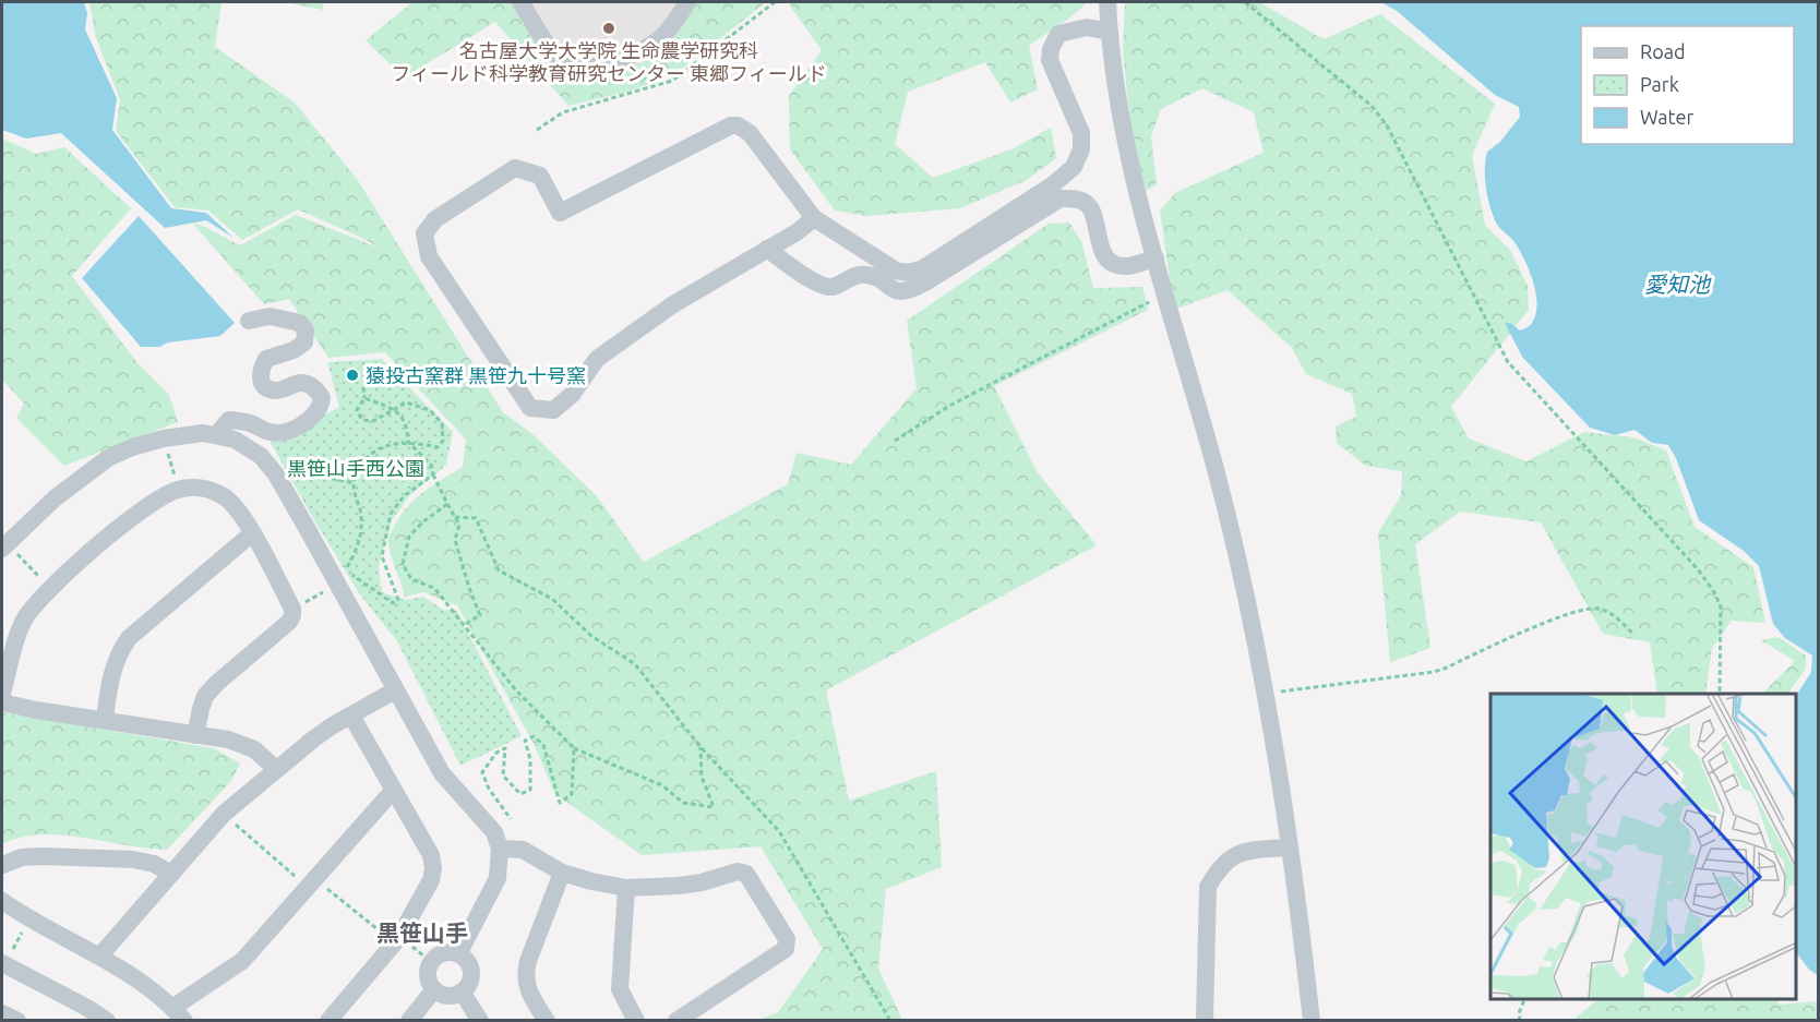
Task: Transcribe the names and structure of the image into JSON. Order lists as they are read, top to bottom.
{
  "districts": ["黒笹山手"],
  "water": ["愛知池"],
  "parks": ["黒笹山手西公園"],
  "places": ["名古屋大学大学院 生命農学研究科 フィールド科学教育研究センター 東郷フィールド", "猿投古窯群 黒笹九十号窯"],
  "legend": ["Road", "Park", "Water"]
}
